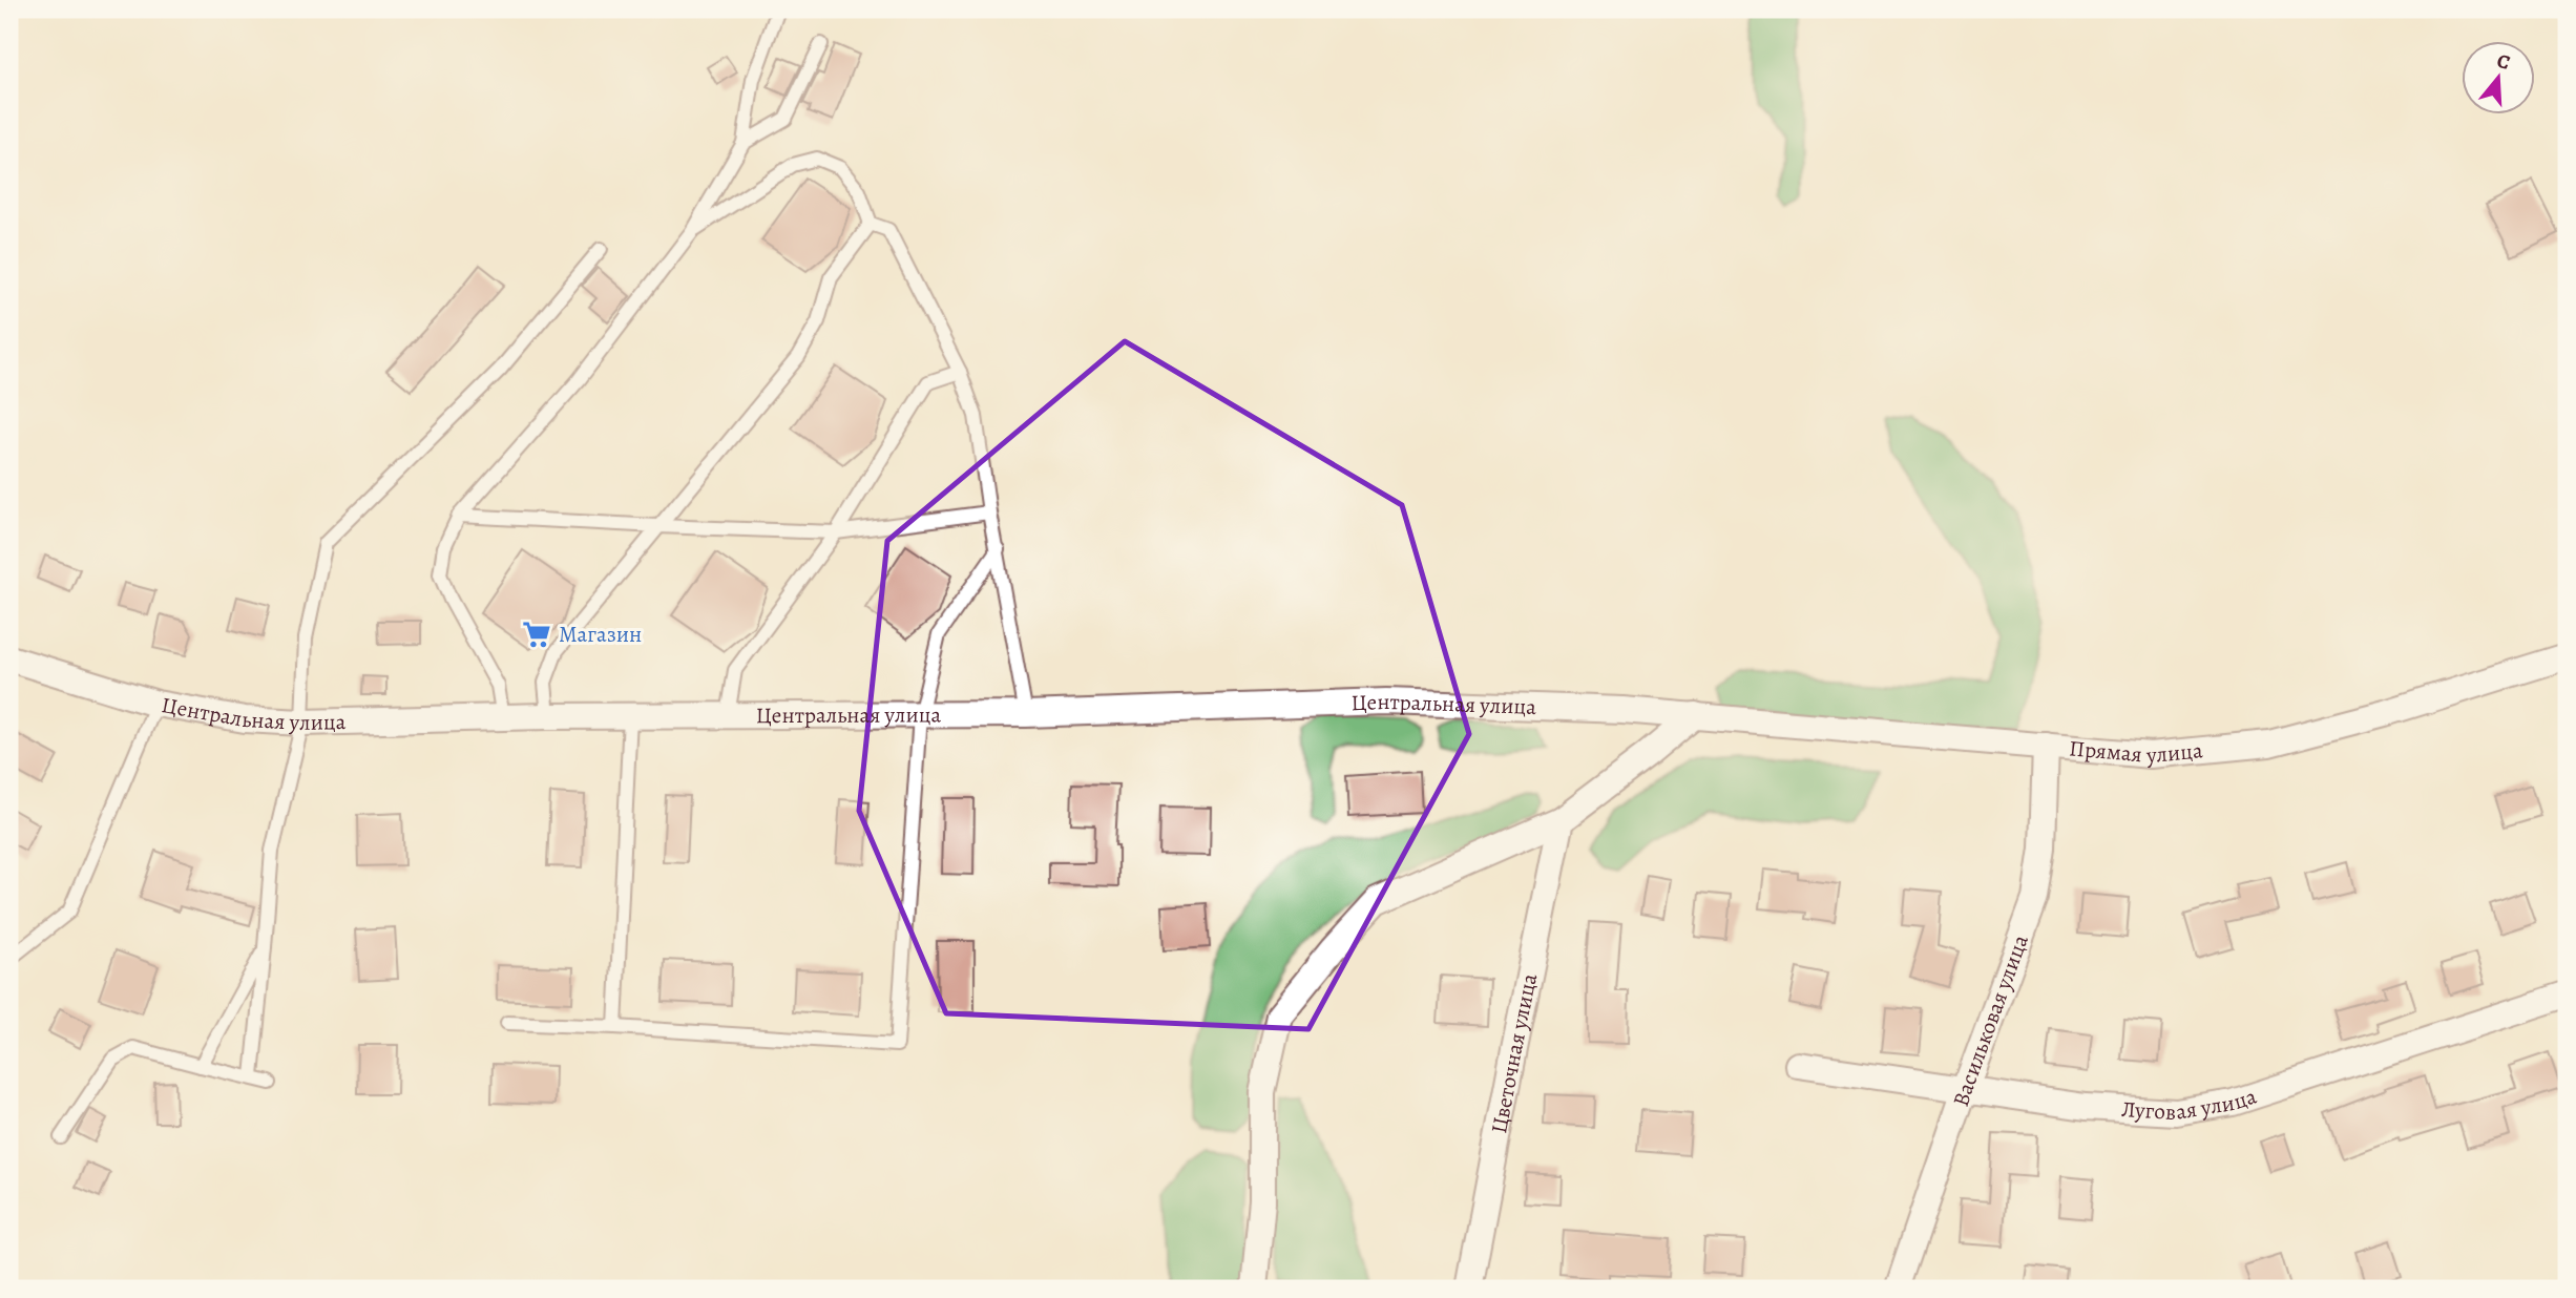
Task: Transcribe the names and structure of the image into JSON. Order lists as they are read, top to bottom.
{
  "streets": {
    "street": [
      "Центральная улица",
      "Прямая улица",
      "Васильковая улица",
      "Цветочная улица",
      "Луговая улица"
    ]
  },
  "crossings": [
    ["Центральная улица", "Прямая улица"],
    ["Прямая улица", "Васильковая улица"],
    ["Васильковая улица", "Луговая улица"]
  ],
  "places": {
    "supermarket": ["Магазин"]
  },
  "north": "top"
}
